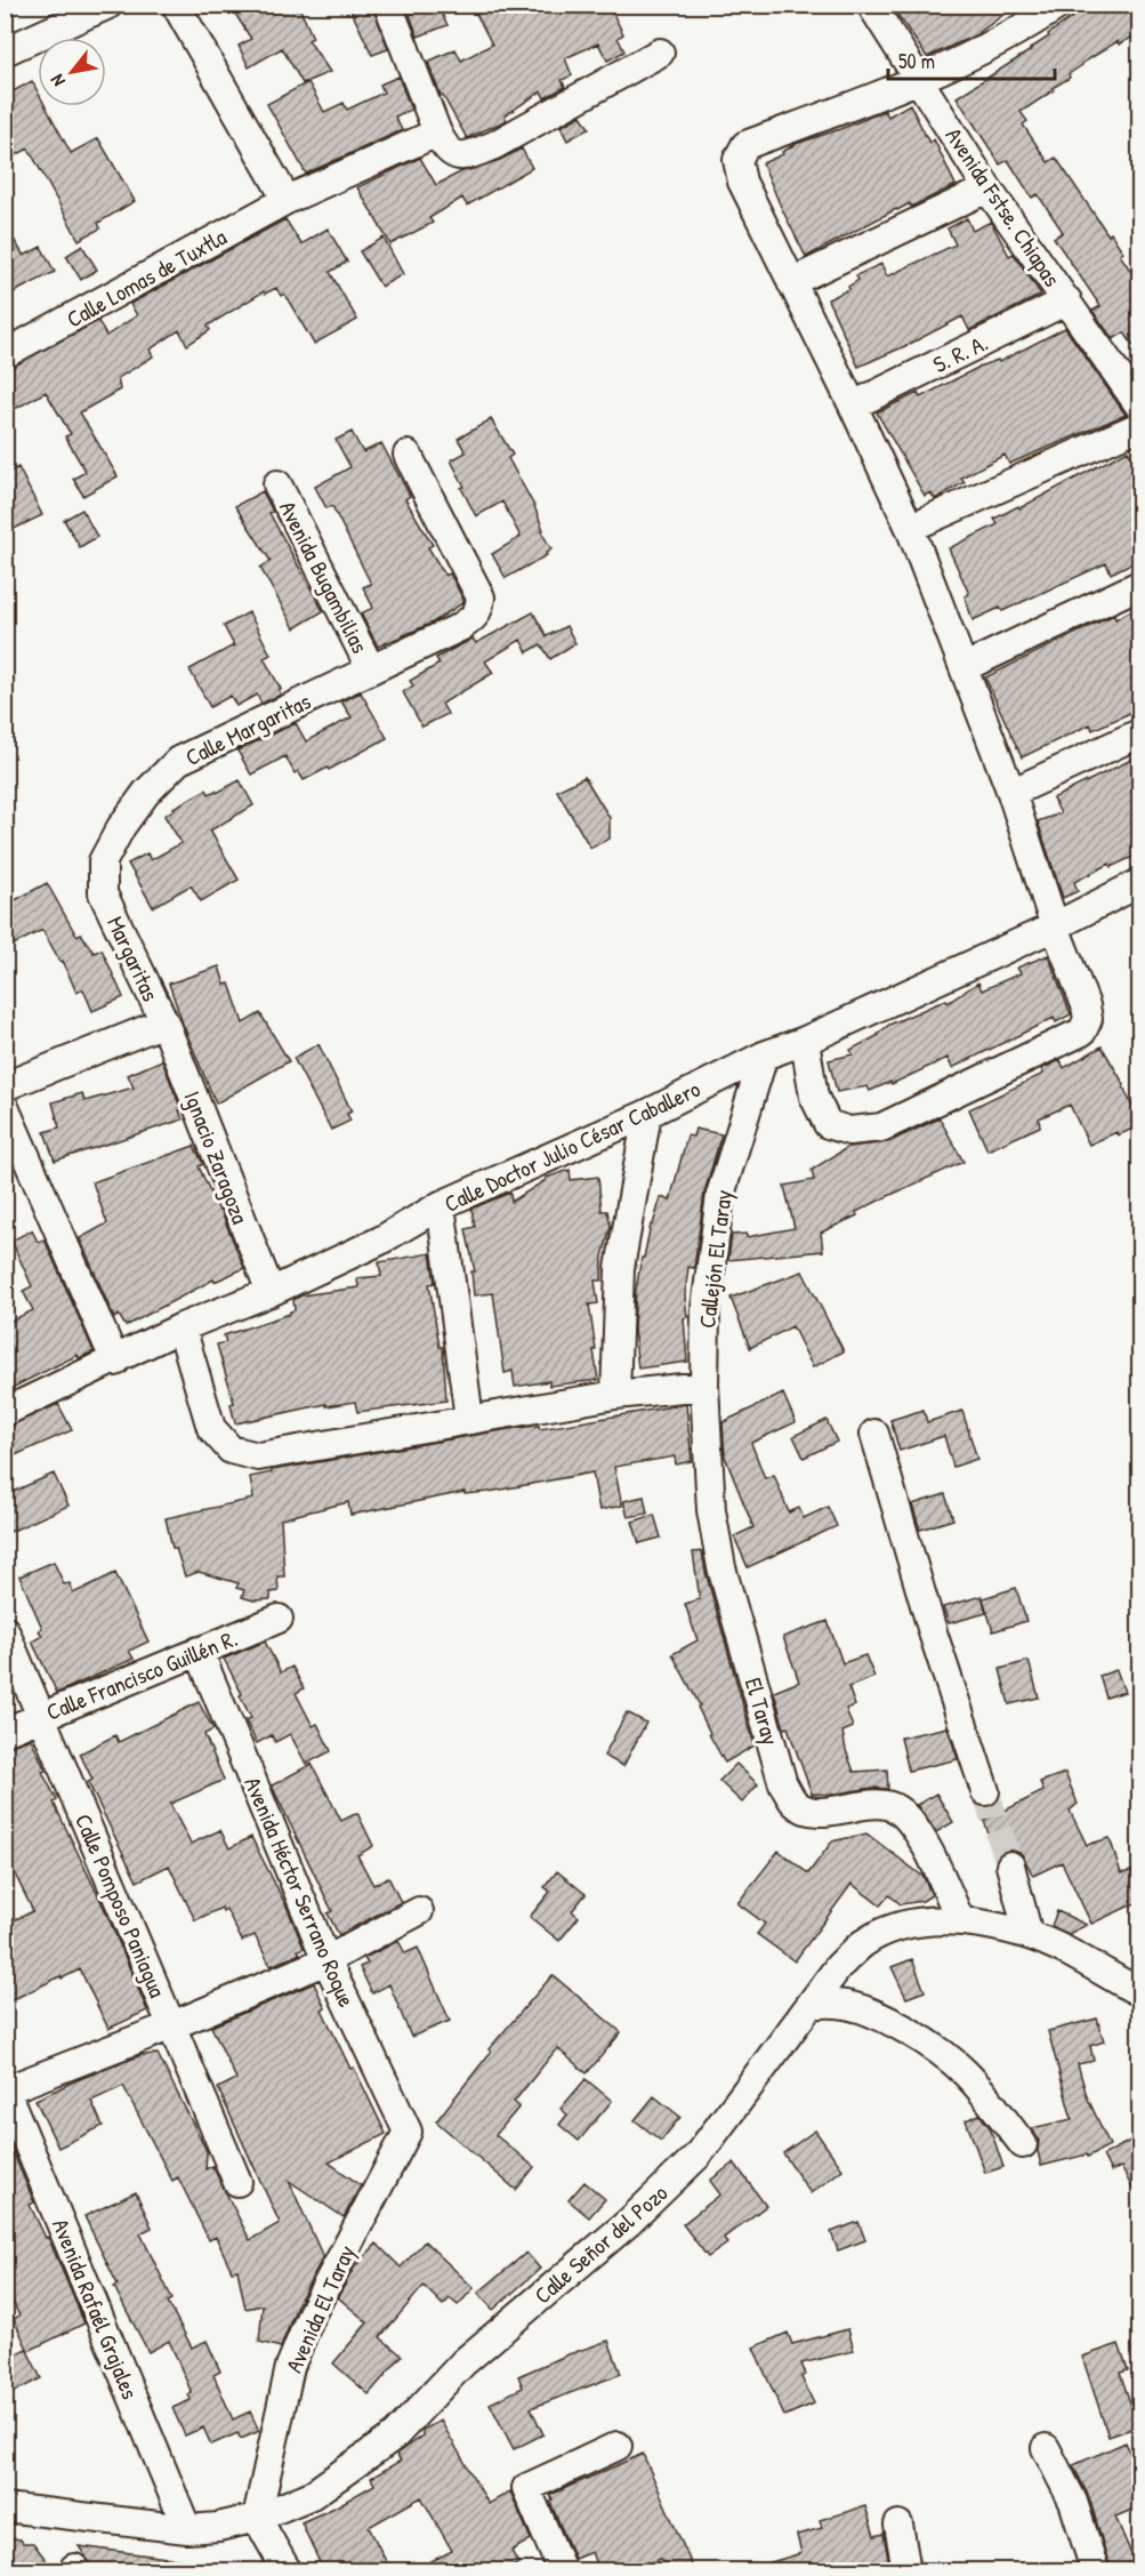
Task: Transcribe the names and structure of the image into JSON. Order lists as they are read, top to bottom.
{
  "streets": {
    "street": [
      "Avenida Fstse. Chiapas",
      "Calle Lomas de Tuxtla",
      "S. R. A.",
      "Avenida Bugambilias",
      "Calle Margaritas",
      "Margaritas",
      "Calle Doctor Julio César Caballero",
      "Ignacio Zaragoza",
      "Callejón El Taray",
      "Calle Francisco Guillén R.",
      "El Taray",
      "Avenida Héctor Serrano Roque",
      "Calle Pomposo Paniagua",
      "Calle Señor del Pozo",
      "Avenida Rafaél Grajales",
      "Avenida El Taray"
    ]
  },
  "crossings": [
    ["Avenida Fstse. Chiapas", "S. R. A."],
    ["Avenida Bugambilias", "Calle Margaritas"],
    ["Calle Margaritas", "Margaritas"],
    ["Margaritas", "Ignacio Zaragoza"],
    ["Calle Doctor Julio César Caballero", "Ignacio Zaragoza"],
    ["Calle Doctor Julio César Caballero", "Callejón El Taray"],
    ["Callejón El Taray", "El Taray"],
    ["Calle Francisco Guillén R.", "Avenida Héctor Serrano Roque"],
    ["Calle Francisco Guillén R.", "Calle Pomposo Paniagua"],
    ["El Taray", "Calle Señor del Pozo"],
    ["Avenida Héctor Serrano Roque", "Avenida El Taray"],
    ["Calle Señor del Pozo", "Avenida Rafaél Grajales"],
    ["Calle Señor del Pozo", "Avenida El Taray"]
  ],
  "scale_bar": "50 m",
  "north": "bottom left"
}
